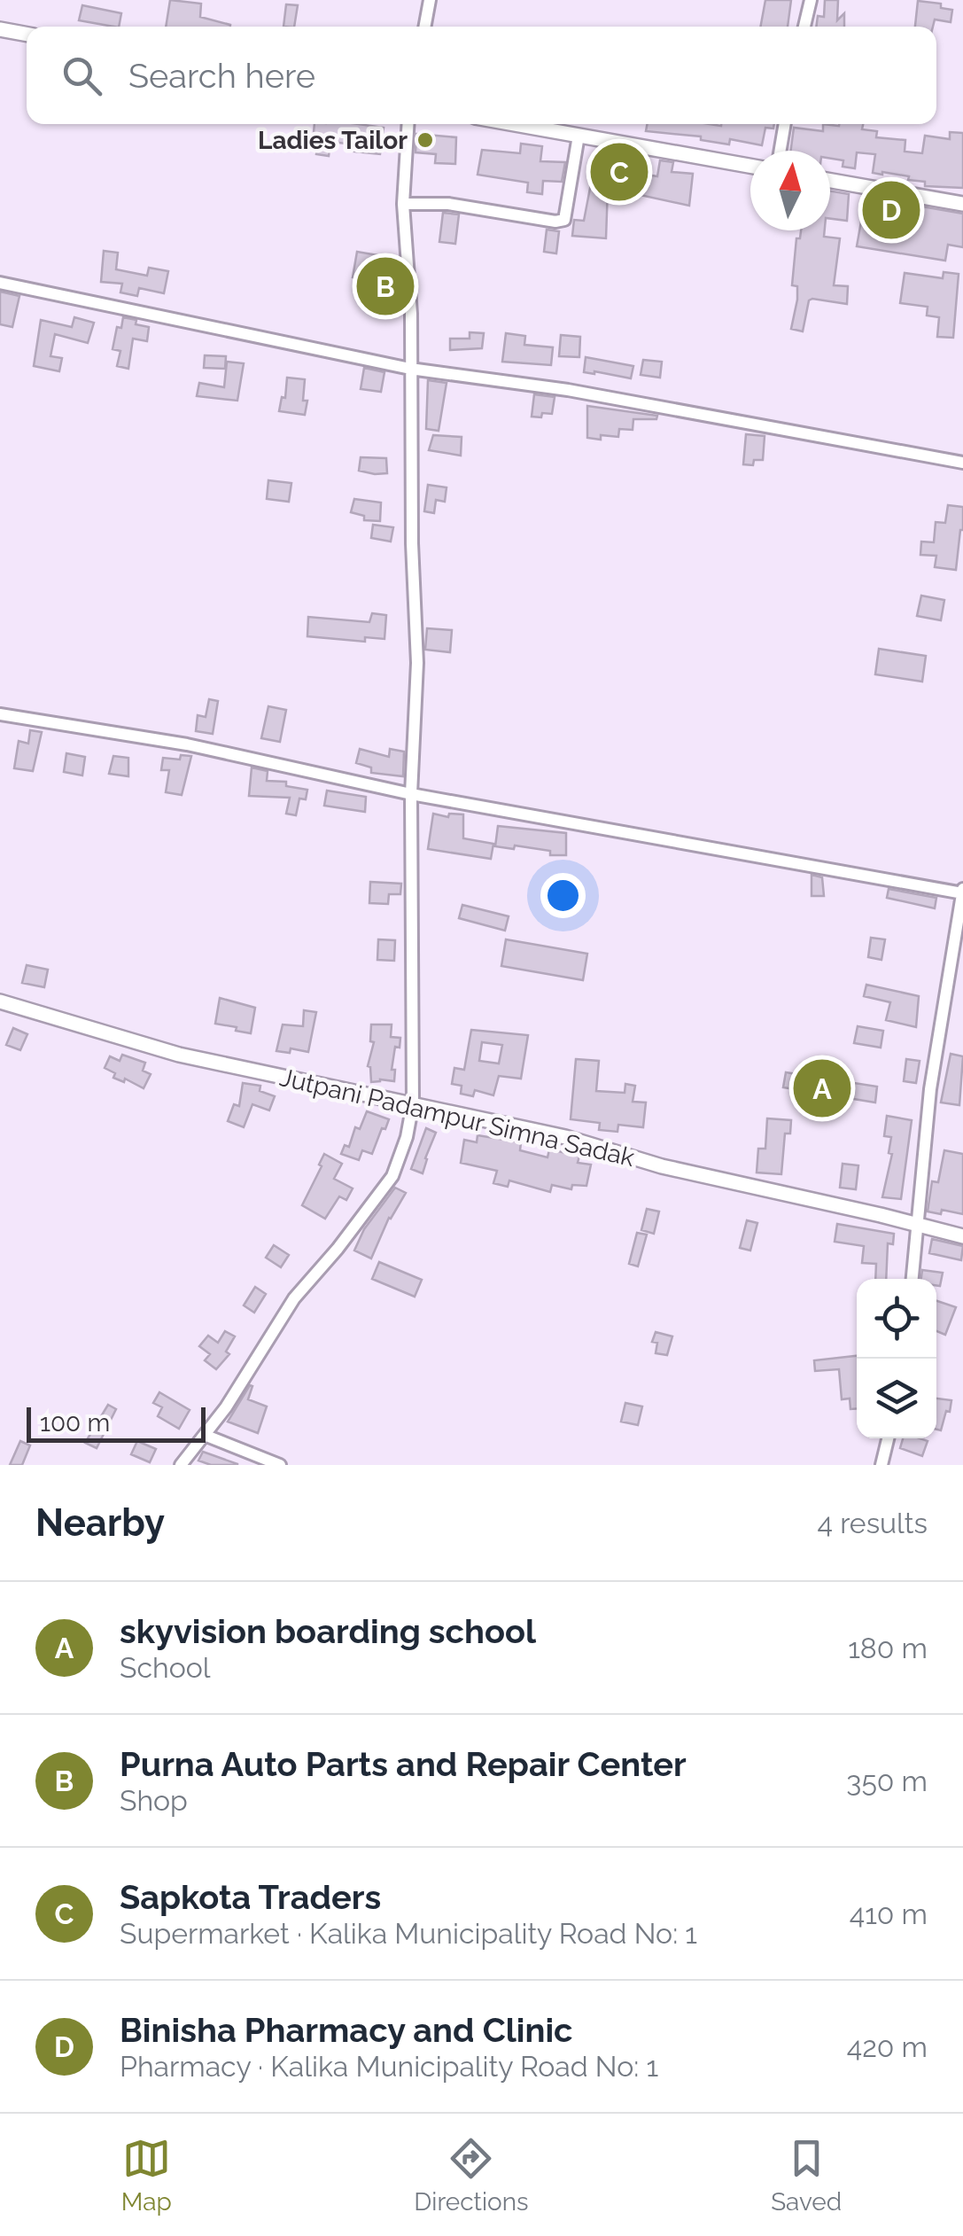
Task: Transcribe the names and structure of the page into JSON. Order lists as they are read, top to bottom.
{
  "streets": {
    "street": ["Jutpani Padampur Simna Sadak"]
  },
  "places": ["Ladies Tailor"],
  "scale_bar": "100 m",
  "north": "top",
  "page": {
    "search": "Search here",
    "pins": [
      "C",
      "D",
      "B",
      "A"
    ],
    "scale": "100 m",
    "heading": ["Nearby", "4 results"],
    "list": [
      {
        "mark": "A",
        "name": "skyvision boarding school",
        "note": "School",
        "value": "180 m"
      },
      {
        "mark": "B",
        "name": "Purna Auto Parts and Repair Center",
        "note": "Shop",
        "value": "350 m"
      },
      {
        "mark": "C",
        "name": "Sapkota Traders",
        "note": "Supermarket · Kalika Municipality Road No: 1",
        "value": "410 m"
      },
      {
        "mark": "D",
        "name": "Binisha Pharmacy and Clinic",
        "note": "Pharmacy · Kalika Municipality Road No: 1",
        "value": "420 m"
      }
    ],
    "nav": ["Map", "Directions", "Saved"]
  }
}
